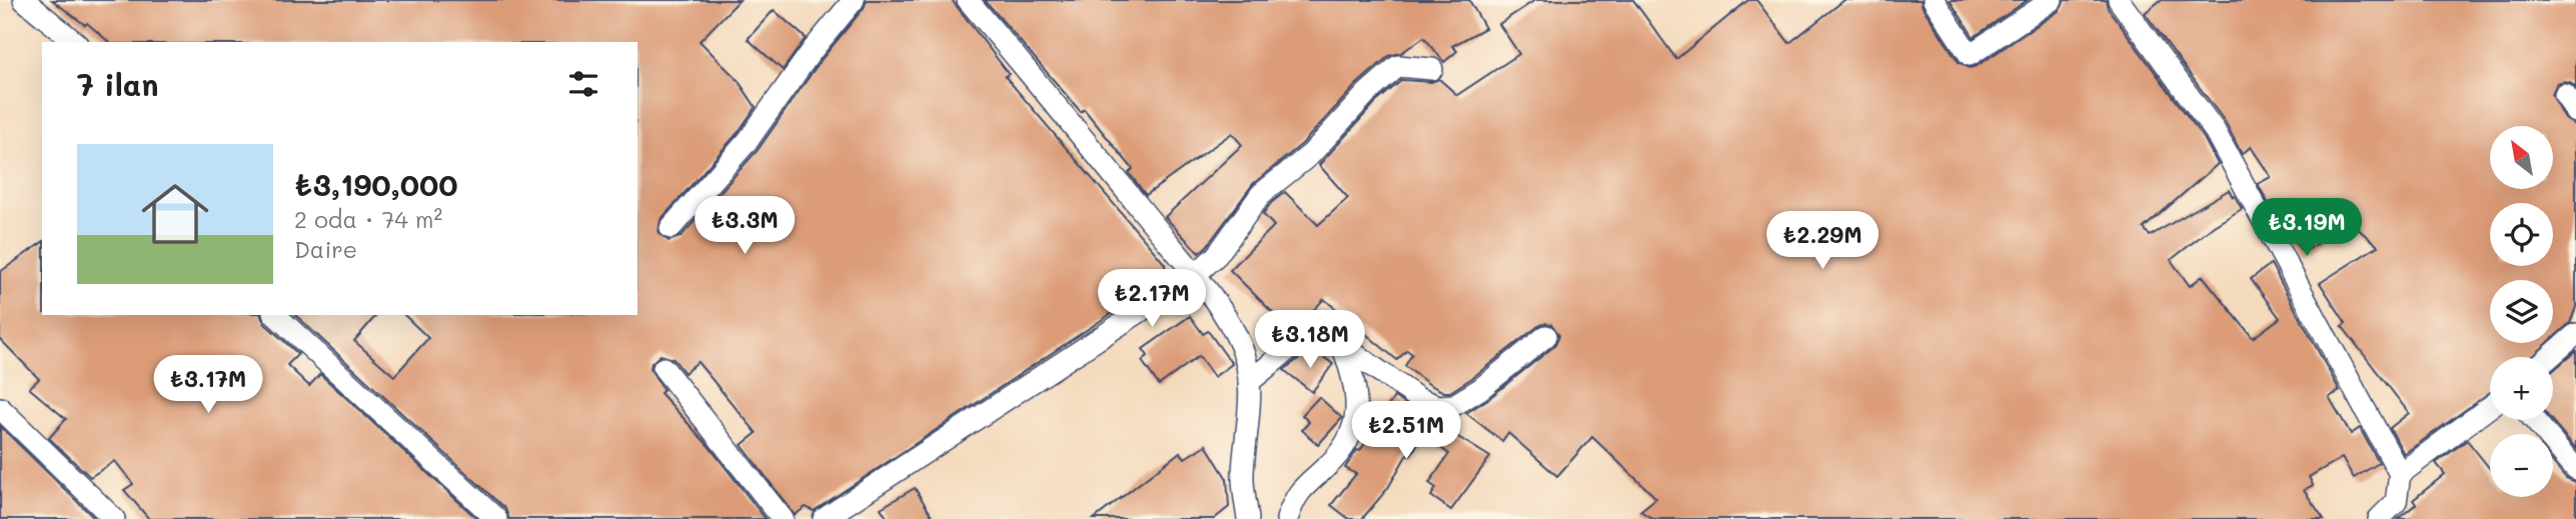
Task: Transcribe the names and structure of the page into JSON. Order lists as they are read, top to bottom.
{
  "north": "top left",
  "page": {
    "heading": "7 ilan",
    "map_buttons": ["+", "−"],
    "list": [
      {
        "name": "₺3,190,000",
        "note": "2 oda · 74 m² · Daire"
      }
    ],
    "price": [
      "₺3.3M",
      "₺3.19M",
      "₺2.29M",
      "₺2.17M",
      "₺3.18M",
      "₺3.17M",
      "₺2.51M"
    ]
  }
}
